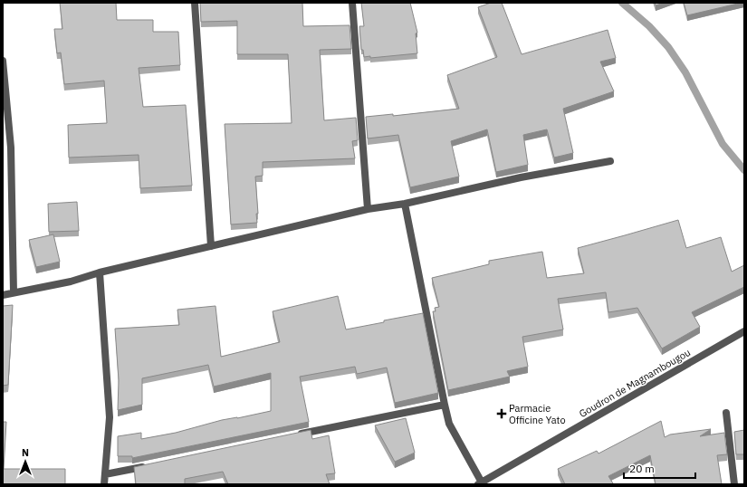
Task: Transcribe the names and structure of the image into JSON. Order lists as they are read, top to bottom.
{
  "streets": {
    "street": ["Goudron de Magnambougou"]
  },
  "places": {
    "health": ["Parmacie Officine Yato"]
  },
  "scale_bar": "20 m",
  "north": "top"
}
